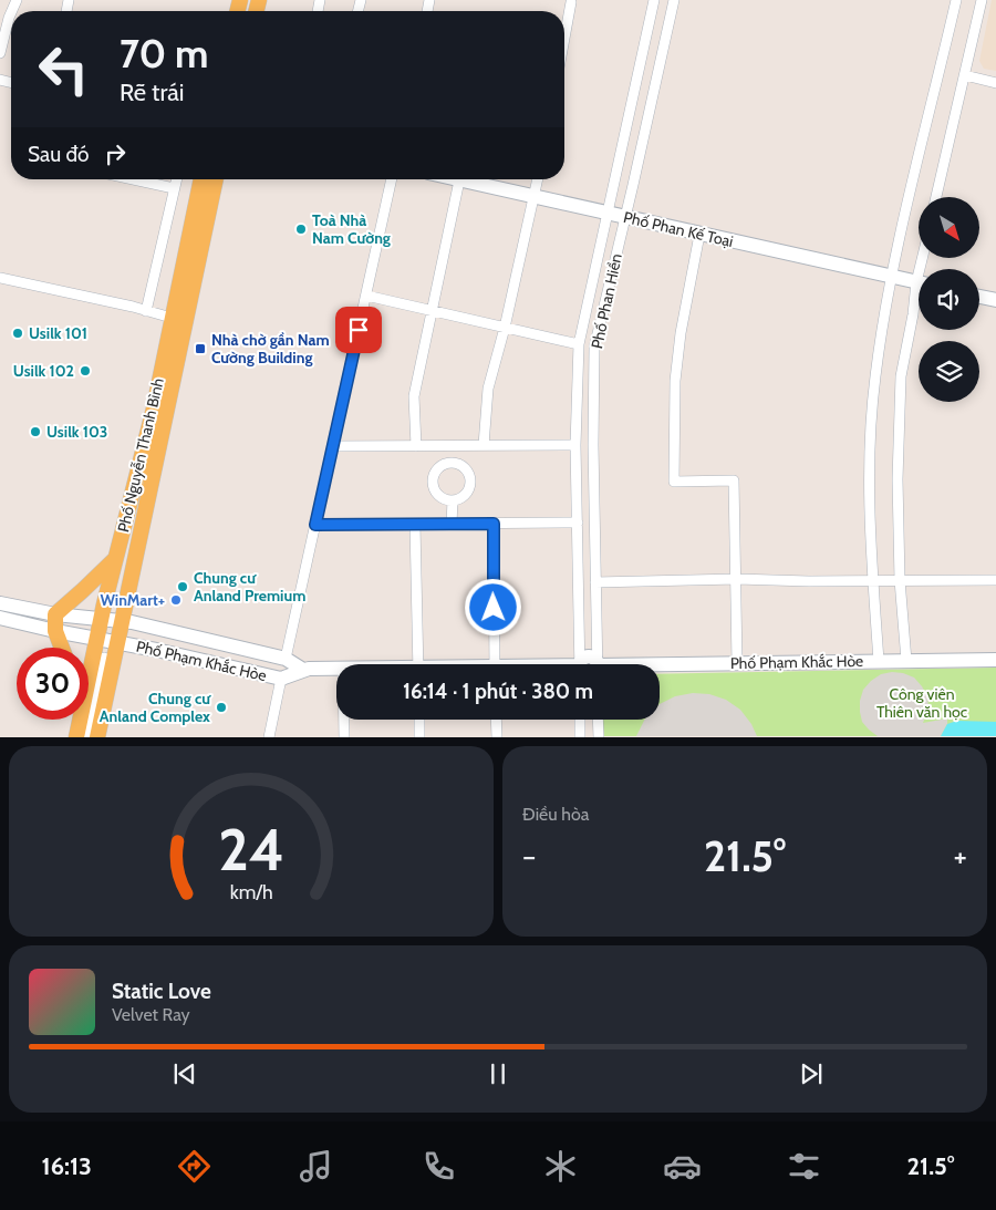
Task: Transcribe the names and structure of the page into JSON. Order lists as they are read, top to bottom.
{
  "streets": {
    "main road": ["Phố Nguyễn Thanh Bình"],
    "street": ["Phố Phan Kế Toại", "Phố Phan Hiền", "Phố Phạm Khắc Hòe"]
  },
  "crossings": [
    ["Phố Phan Kế Toại", "Phố Phan Hiền"],
    ["Phố Nguyễn Thanh Bình", "Phố Phạm Khắc Hòe"]
  ],
  "parks": ["Công viên Thiên văn học"],
  "places": {
    "other": [
      "Toà Nhà Nam Cường",
      "Usilk 101",
      "Usilk 102",
      "Usilk 103",
      "Chung cư Anland Premium",
      "WinMart+",
      "Chung cư Anland Complex"
    ],
    "transit": ["Nhà chờ gần Nam Cường Building"]
  },
  "north": "bottom right",
  "page": {
    "turn": ["70 m", "Rẽ trái"],
    "then": "Sau đó",
    "limit": "30",
    "trip": "16:14 · 1 phút · 380 m",
    "tile": "Điều hòa",
    "heat": ["−", "21.5°", "+"],
    "song": ["Static Love", "Velvet Ray"],
    "tabs": ["16:13", "21.5°"],
    "gauge": ["24", "km/h"]
  }
}
